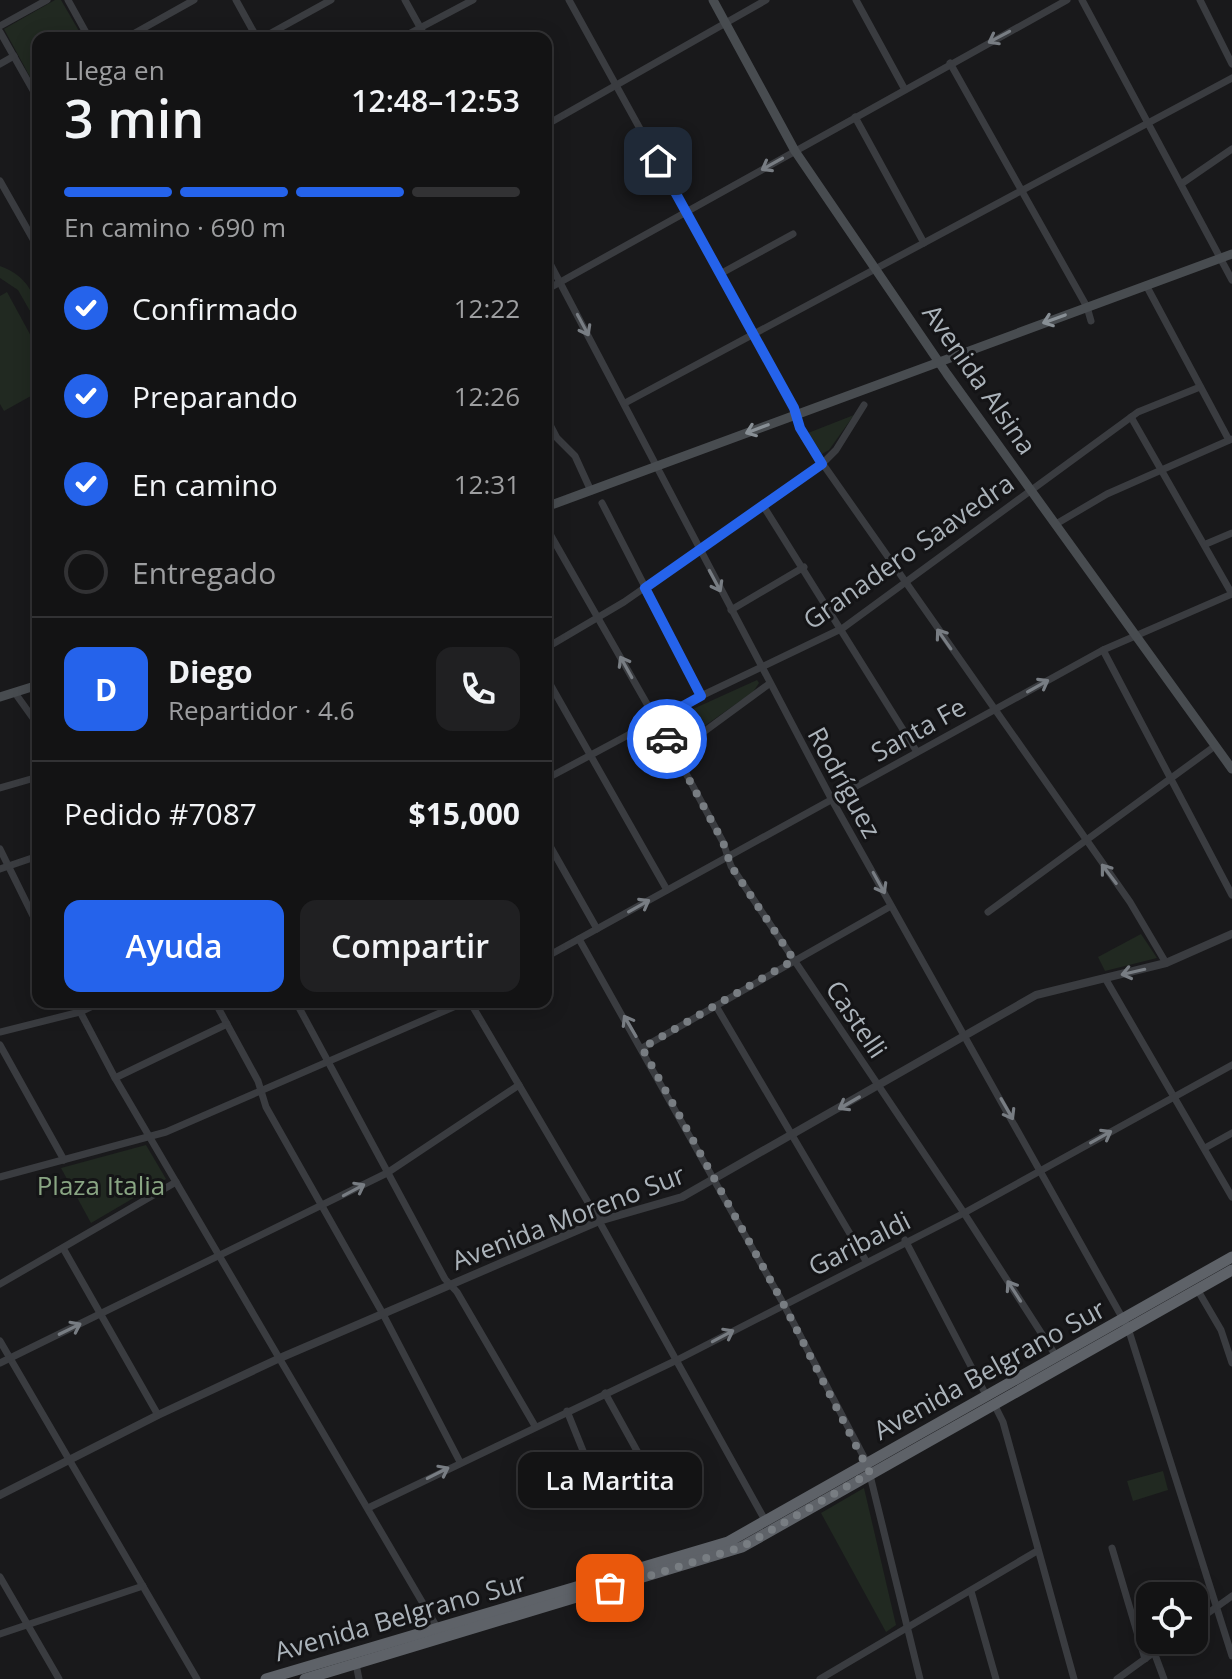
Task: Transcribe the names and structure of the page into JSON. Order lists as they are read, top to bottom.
{
  "streets": {
    "highway": ["Avenida Belgrano Sur"],
    "main road": ["Avenida Alsina"],
    "street": [
      "Granadero Saavedra",
      "Santa Fe",
      "Rodríguez",
      "Castelli",
      "Avenida Moreno Sur",
      "Garibaldi"
    ]
  },
  "crossings": [
    ["Avenida Alsina", "Granadero Saavedra"],
    ["Avenida Alsina", "Santa Fe"],
    ["Granadero Saavedra", "Rodríguez"],
    ["Granadero Saavedra", "Castelli"],
    ["Santa Fe", "Rodríguez"],
    ["Santa Fe", "Castelli"],
    ["Rodríguez", "Avenida Moreno Sur"],
    ["Rodríguez", "Garibaldi"],
    ["Rodríguez", "Avenida Belgrano Sur"],
    ["Castelli", "Avenida Moreno Sur"],
    ["Castelli", "Garibaldi"],
    ["Castelli", "Avenida Belgrano Sur"]
  ],
  "one_way": ["Garibaldi"],
  "parks": ["Plaza Italia"],
  "places": ["La Martita"],
  "page": {
    "heading": ["3 min", "Llega en", "12:48–12:53"],
    "panel": [
      "Diego",
      "Repartidor · 4.6",
      "Pedido #7087",
      "$15,000"
    ],
    "bar": "En camino · 690 m",
    "list": [
      ["Confirmado", "12:22"],
      ["Preparando", "12:26"],
      ["En camino", "12:31"],
      "Entregado"
    ],
    "round": "D",
    "buttons": ["Ayuda", "Compartir"],
    "bubble": "La Martita"
  }
}
